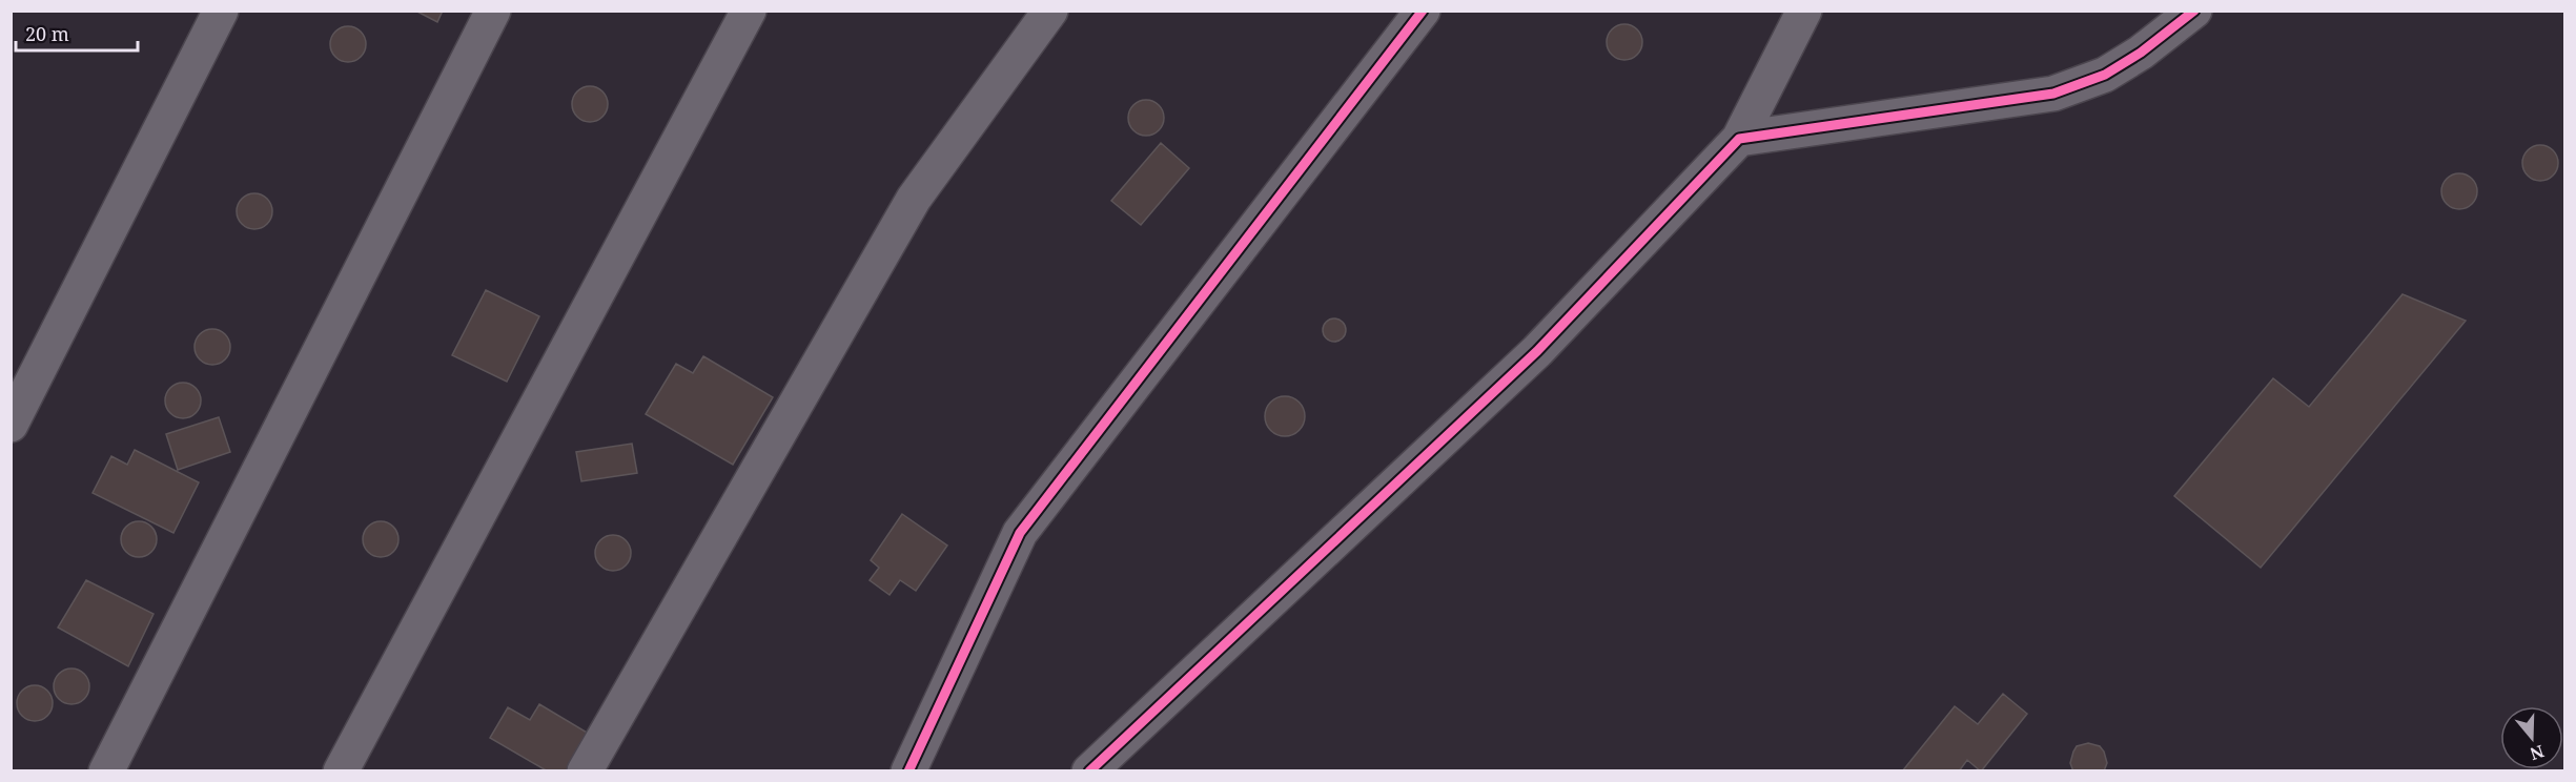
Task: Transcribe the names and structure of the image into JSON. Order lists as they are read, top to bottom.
{
  "scale_bar": "20 m",
  "north": "bottom"
}
